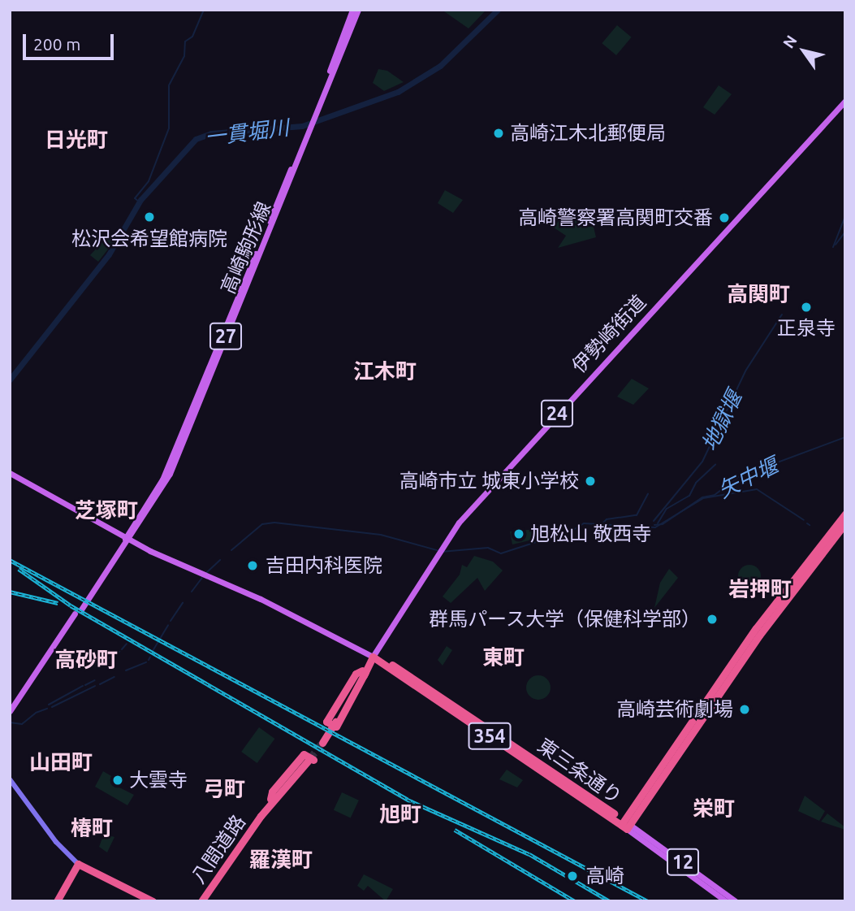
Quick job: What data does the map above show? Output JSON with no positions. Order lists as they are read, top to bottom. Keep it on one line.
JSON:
{"streets":{"highway":["伊勢崎街道","354","東三条通り","八間道路"],"main road":["高崎駒形線","27","24","12"]},"crossings":[["高崎駒形線","東三条通り"],["伊勢崎街道","東三条通り"]],"districts":["日光町","高関町","江木町","芝塚町","岩押町","東町","高砂町","山田町","弓町","栄町","旭町","椿町","羅漢町"],"water":["一貫堀川","地獄堰","矢中堰"],"places":["高崎江木北郵便局","松沢会希望館病院","高崎警察署高関町交番","正泉寺","高崎市立 城東小学校","旭松山 敬西寺","吉田内科医院","群馬パース大学（保健科学部）","高崎芸術劇場","大雲寺","高崎"],"scale_bar":"200 m","north":"top left"}
